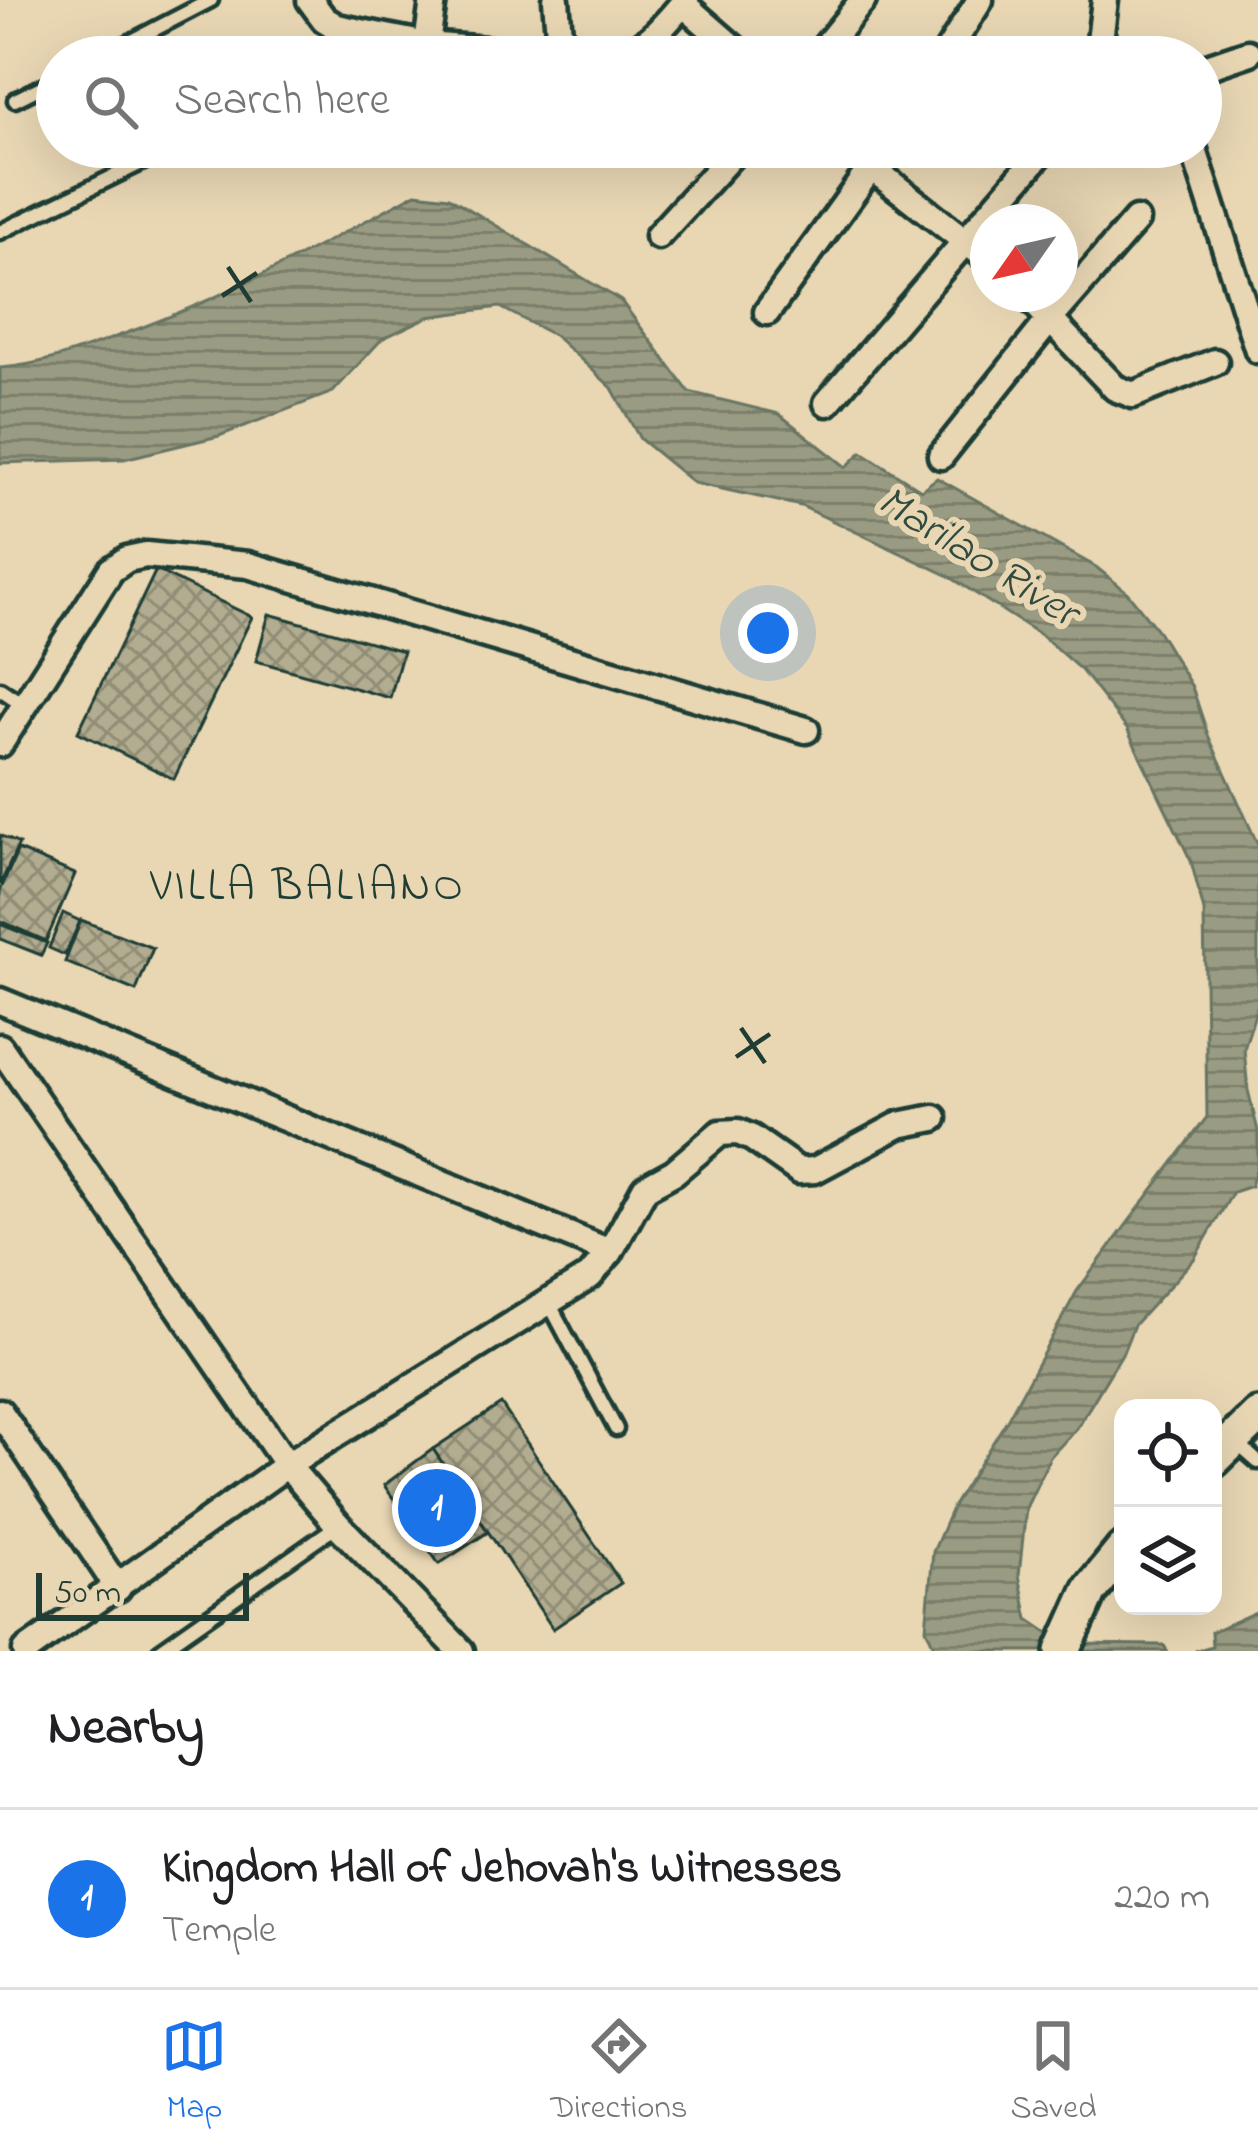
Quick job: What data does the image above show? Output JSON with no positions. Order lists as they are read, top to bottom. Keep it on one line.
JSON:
{"districts":["VILLA BALIANO"],"water":["Marilao River"],"scale_bar":"50 m","north":"bottom left","page":{"search":"Search here","pins":"1","scale":"50 m","heading":"Nearby","list":[{"mark":"1","name":"Kingdom Hall of Jehovah's Witnesses","note":"Temple","value":"220 m"}],"nav":["Map","Directions","Saved"]}}
